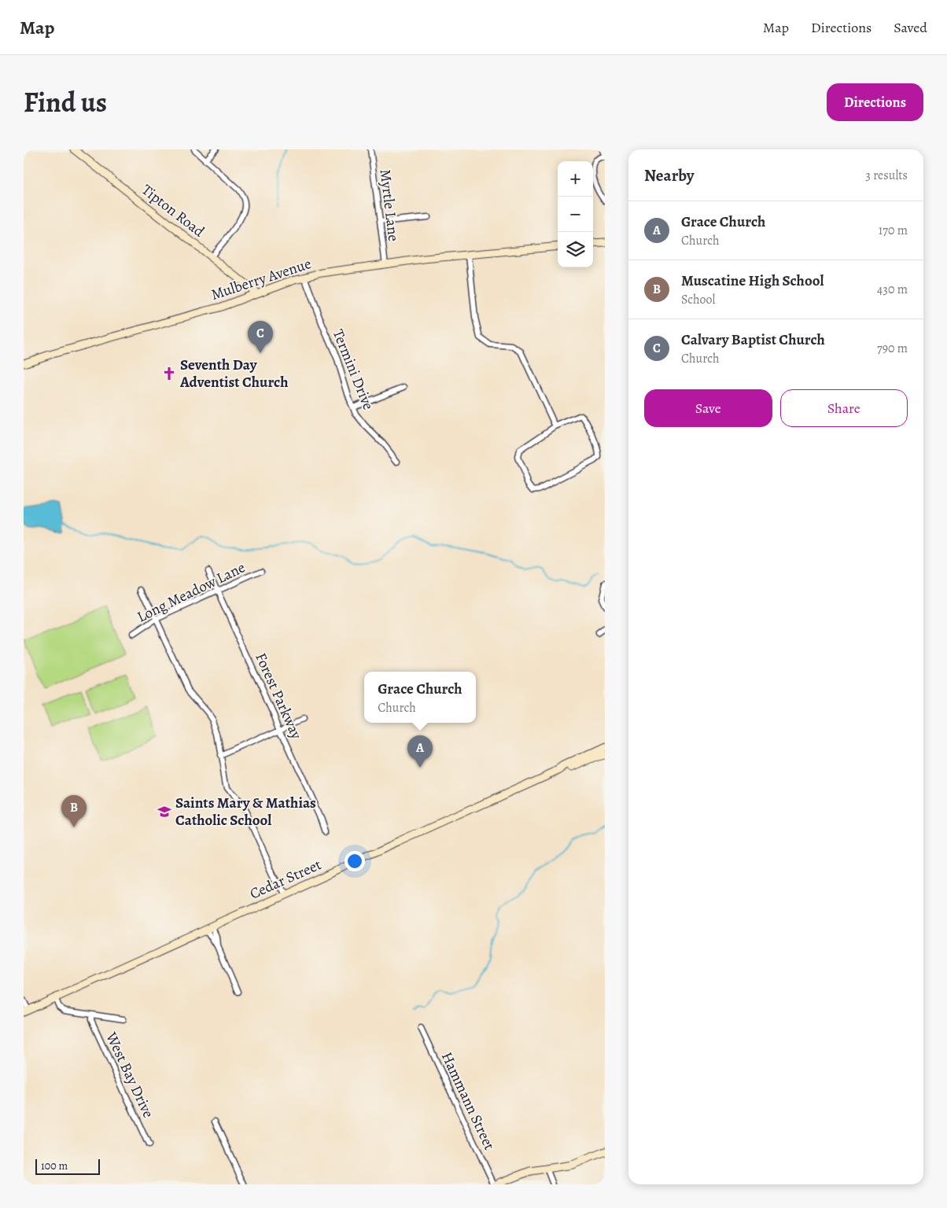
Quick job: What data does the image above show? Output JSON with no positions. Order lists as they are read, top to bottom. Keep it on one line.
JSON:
{"streets":{"main road":["Tipton Road","Mulberry Avenue","Cedar Street"],"street":["Myrtle Lane","Termini Drive","Long Meadow Lane","Forest Parkway","West Bay Drive","Hammann Street"]},"crossings":[["Myrtle Lane","Mulberry Avenue"],["Tipton Road","Mulberry Avenue"],["Mulberry Avenue","Termini Drive"],["Long Meadow Lane","Forest Parkway"]],"places":{"church":["Seventh Day Adventist Church"],"school or university":["Saints Mary & Mathias Catholic School"]},"scale_bar":"100 m","page":{"header":"Map","nav":["Map","Directions","Saved"],"title":"Find us","buttons":["Directions",["Save","Share"]],"heading":["Nearby","3 results"],"map_buttons":["+","−"],"list":[{"mark":"A","name":"Grace Church","note":"Church","value":"170 m"},{"mark":"B","name":"Muscatine High School","note":"School","value":"430 m"},{"mark":"C","name":"Calvary Baptist Church","note":"Church","value":"790 m"}],"pins":["C","A","B"],"popup":["Grace Church","Church"],"scale":"100 m"}}
